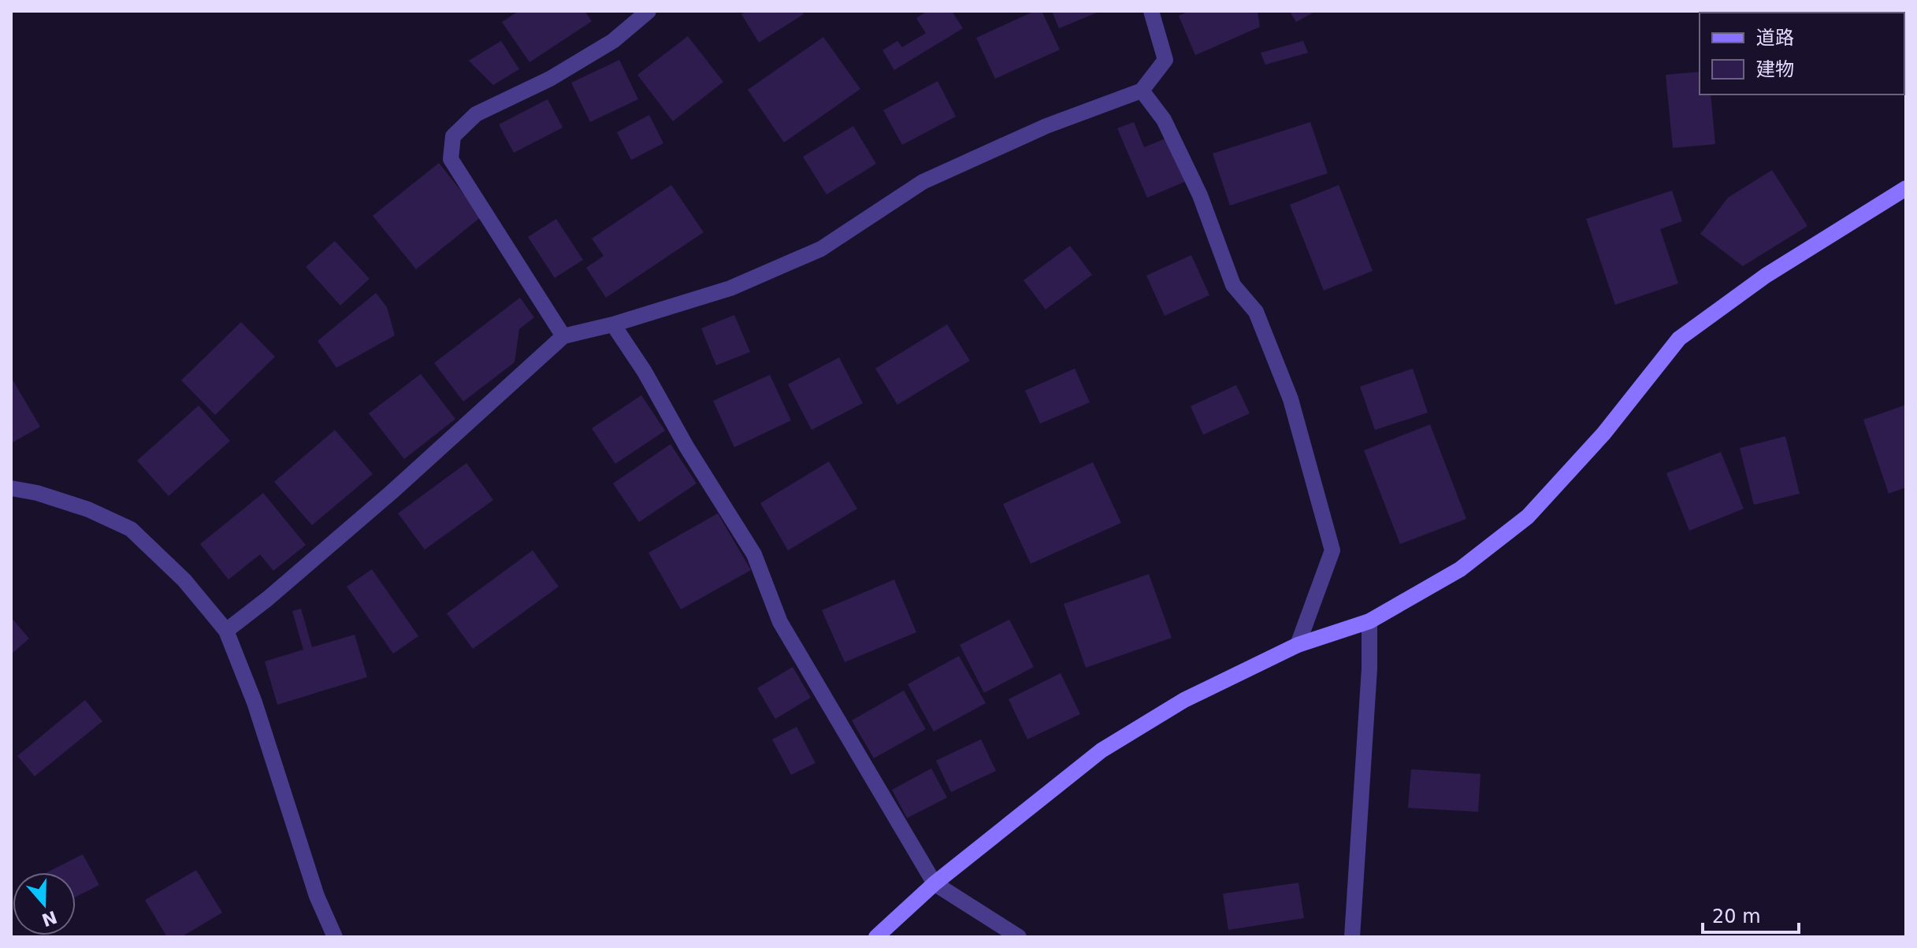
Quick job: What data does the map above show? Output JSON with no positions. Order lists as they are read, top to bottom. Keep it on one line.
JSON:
{"legend":["道路","建物"],"scale_bar":"20 m","north":"bottom"}
